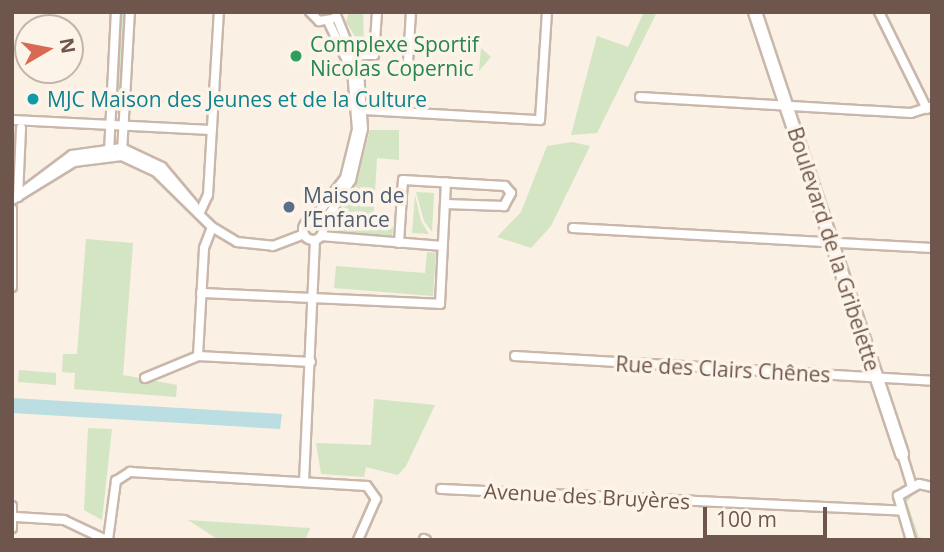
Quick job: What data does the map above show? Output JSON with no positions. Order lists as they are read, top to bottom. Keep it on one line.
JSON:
{"streets":{"main road":["Boulevard de la Gribelette"],"street":["Rue des Clairs Chênes","Avenue des Bruyères"]},"crossings":[["Boulevard de la Gribelette","Rue des Clairs Chênes"]],"places":["Complexe Sportif Nicolas Copernic","MJC Maison des Jeunes et de la Culture","Maison de l’Enfance"],"scale_bar":"100 m","north":"right"}
